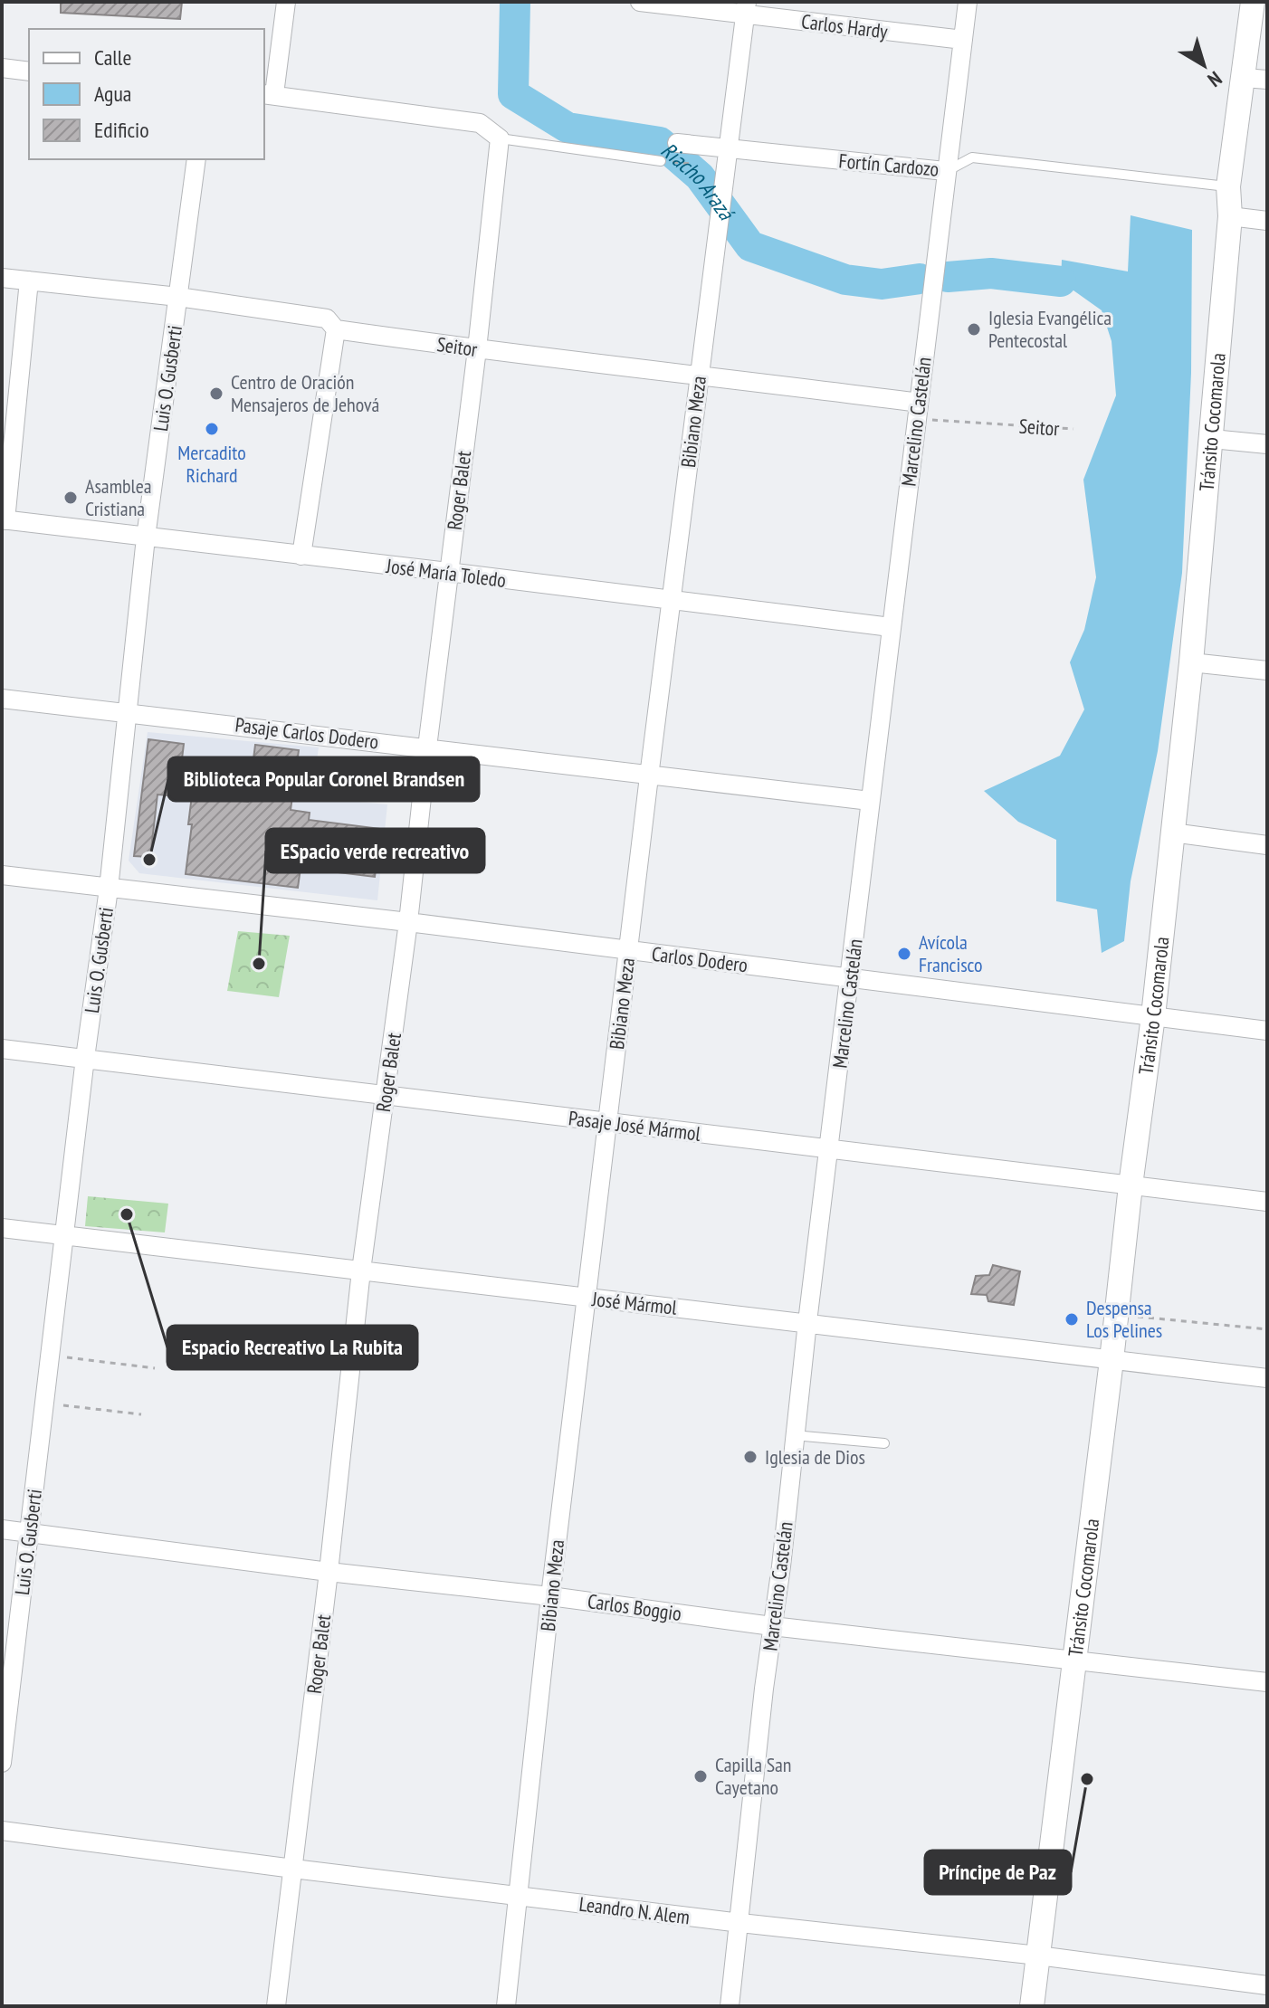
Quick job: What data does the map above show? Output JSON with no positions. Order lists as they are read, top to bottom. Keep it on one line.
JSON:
{"streets":{"street":["Carlos Hardy","Fortín Cardozo","Seitor","Luis O. Gusberti","Bibiano Meza","Marcelino Castelán","Tránsito Cocomarola","Roger Balet","José María Toledo","Pasaje Carlos Dodero","Carlos Dodero","Pasaje José Mármol","José Mármol","Carlos Boggio","Leandro N. Alem"]},"crossings":[["Carlos Hardy","Bibiano Meza"],["Carlos Hardy","Marcelino Castelán"],["Fortín Cardozo","Bibiano Meza"],["Fortín Cardozo","Marcelino Castelán"],["Fortín Cardozo","Tránsito Cocomarola"],["Seitor","Luis O. Gusberti"],["Seitor","Bibiano Meza"],["Seitor","Marcelino Castelán"],["Seitor","Roger Balet"],["Luis O. Gusberti","José María Toledo"],["Luis O. Gusberti","Pasaje Carlos Dodero"],["Luis O. Gusberti","Carlos Dodero"],["Luis O. Gusberti","Pasaje José Mármol"],["Luis O. Gusberti","José Mármol"],["Luis O. Gusberti","Carlos Boggio"],["Bibiano Meza","José María Toledo"],["Bibiano Meza","Pasaje Carlos Dodero"],["Bibiano Meza","Carlos Dodero"],["Bibiano Meza","Pasaje José Mármol"],["Bibiano Meza","José Mármol"],["Bibiano Meza","Carlos Boggio"],["Bibiano Meza","Leandro N. Alem"],["Marcelino Castelán","José María Toledo"],["Marcelino Castelán","Pasaje Carlos Dodero"],["Marcelino Castelán","Carlos Dodero"],["Marcelino Castelán","Pasaje José Mármol"],["Marcelino Castelán","José Mármol"],["Marcelino Castelán","Carlos Boggio"],["Marcelino Castelán","Leandro N. Alem"],["Tránsito Cocomarola","Carlos Dodero"],["Tránsito Cocomarola","Pasaje José Mármol"],["Tránsito Cocomarola","José Mármol"],["Tránsito Cocomarola","Carlos Boggio"],["Tránsito Cocomarola","Leandro N. Alem"],["Roger Balet","José María Toledo"],["Roger Balet","Pasaje Carlos Dodero"],["Roger Balet","Carlos Dodero"],["Roger Balet","Pasaje José Mármol"],["Roger Balet","José Mármol"],["Roger Balet","Carlos Boggio"],["Roger Balet","Leandro N. Alem"]],"water":["Riacho Arazá"],"places":["Iglesia Evangélica Pentecostal","Centro de Oración Mensajeros de Jehová","Mercadito Richard","Asamblea Cristiana","Biblioteca Popular Coronel Brandsen","Avícola Francisco","ESpacio verde recreativo","Espacio Recreativo La Rubita","Despensa Los Pelines","Iglesia de Dios","Capilla San Cayetano","Príncipe de Paz"],"legend":["Calle","Agua","Edificio"],"north":"bottom right"}
